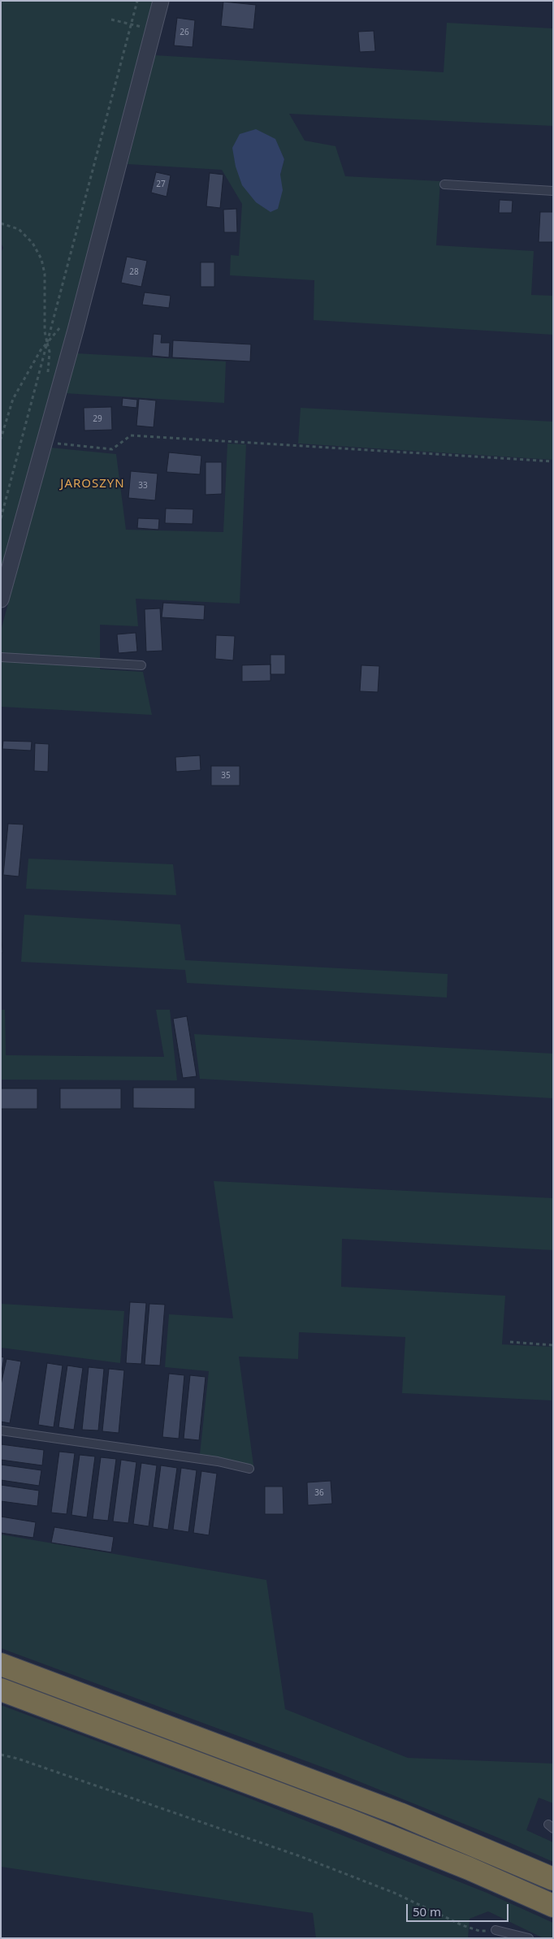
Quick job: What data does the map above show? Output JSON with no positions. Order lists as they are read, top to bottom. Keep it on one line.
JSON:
{"districts":["JAROSZYN"],"house_numbers":["26","27","28","29","33","35","36"],"scale_bar":"50 m"}
